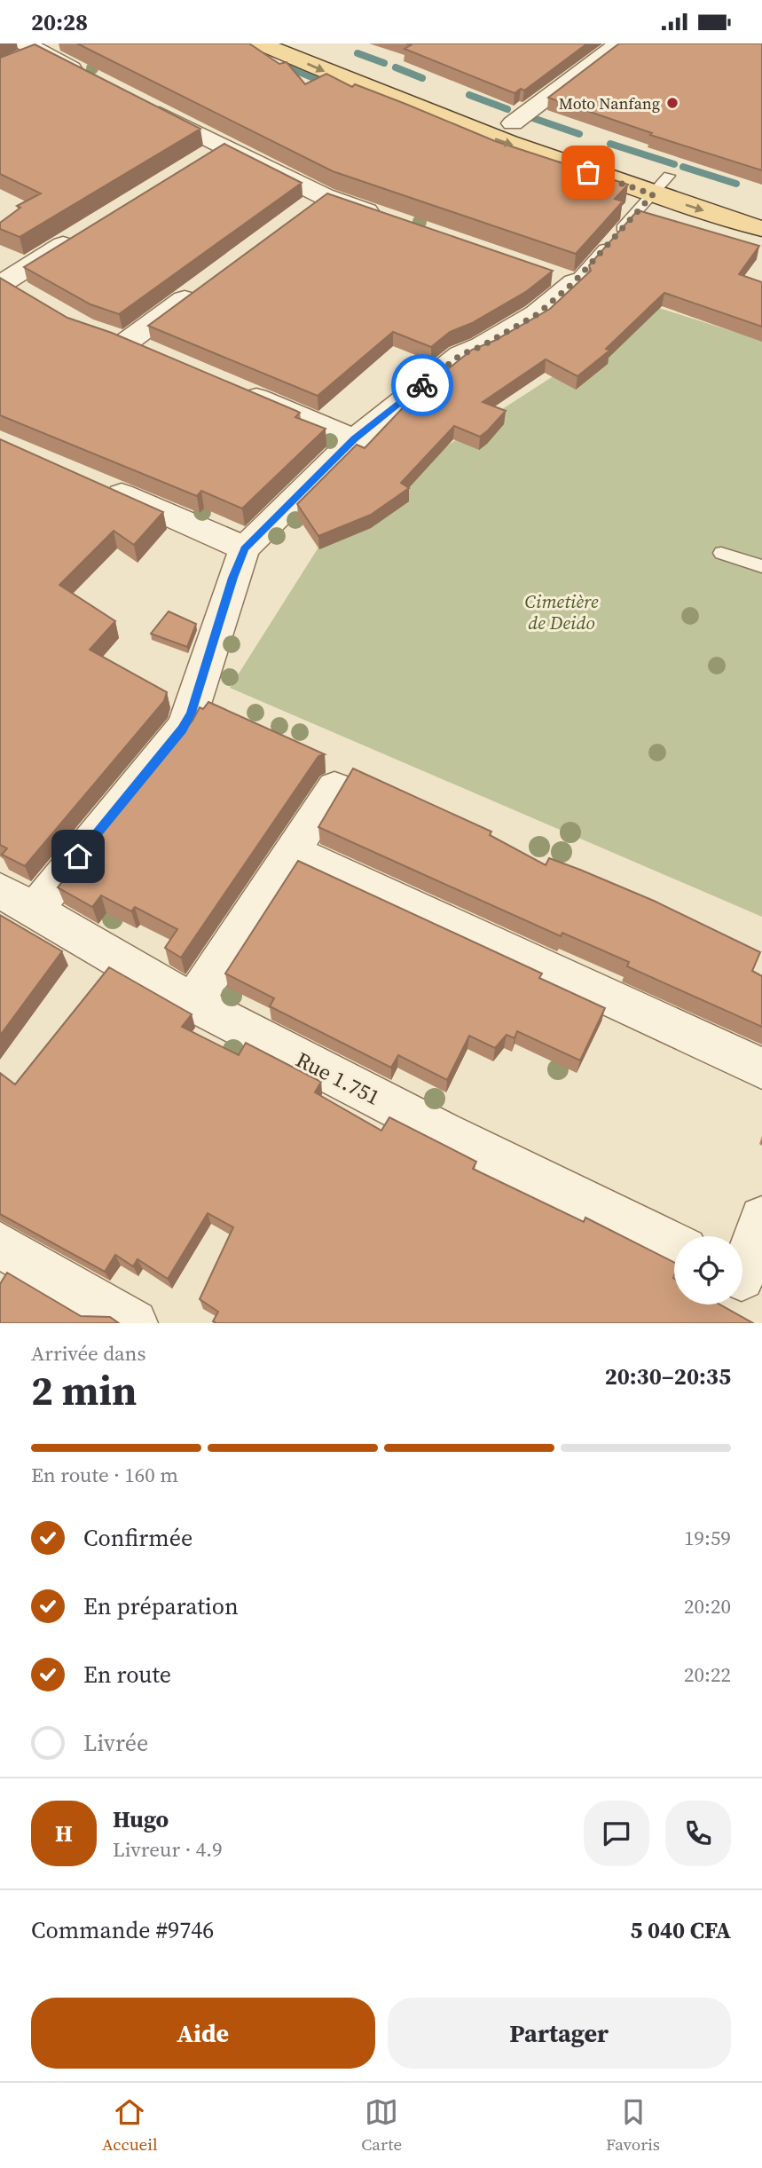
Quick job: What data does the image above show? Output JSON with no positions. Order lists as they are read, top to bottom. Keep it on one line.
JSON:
{"streets":{"street":["Rue 1.751"]},"parks":["Cimetière de Deido"],"places":["Moto Nanfang"],"page":{"status":"20:28","heading":["2 min","Arrivée dans","20:30–20:35"],"panel":["Hugo","Livreur · 4.9","Commande #9746","5 040 CFA"],"bar":"En route · 160 m","list":[["Confirmée","19:59"],["En préparation","20:20"],["En route","20:22"],"Livrée"],"round":"H","buttons":["Aide","Partager"],"tabs":["Accueil","Carte","Favoris"]}}
